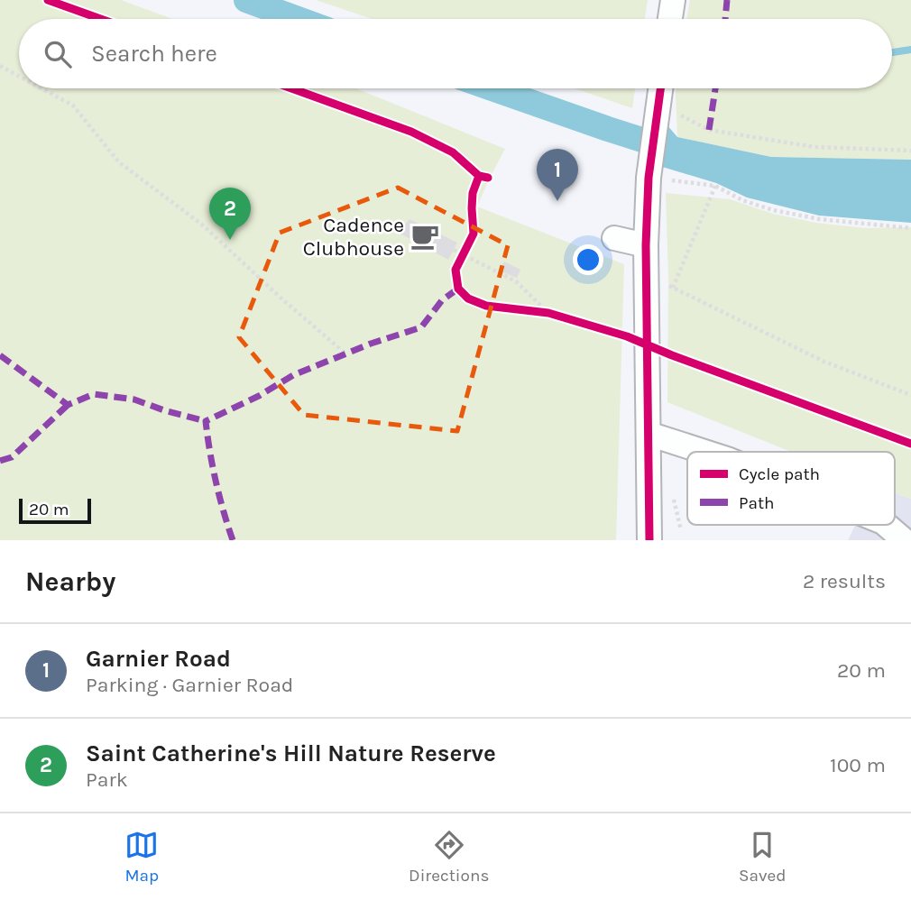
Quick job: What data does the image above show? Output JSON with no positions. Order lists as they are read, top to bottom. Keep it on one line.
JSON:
{"places":{"cafe":["Cadence Clubhouse"]},"legend":["Cycle path","Path"],"scale_bar":"20 m","page":{"search":"Search here","pins":["1","2"],"scale":"20 m","heading":["Nearby","2 results"],"list":[{"mark":"1","name":"Garnier Road","note":"Parking · Garnier Road","value":"20 m"},{"mark":"2","name":"Saint Catherine's Hill Nature Reserve","note":"Park","value":"100 m"}],"nav":["Map","Directions","Saved"]}}
